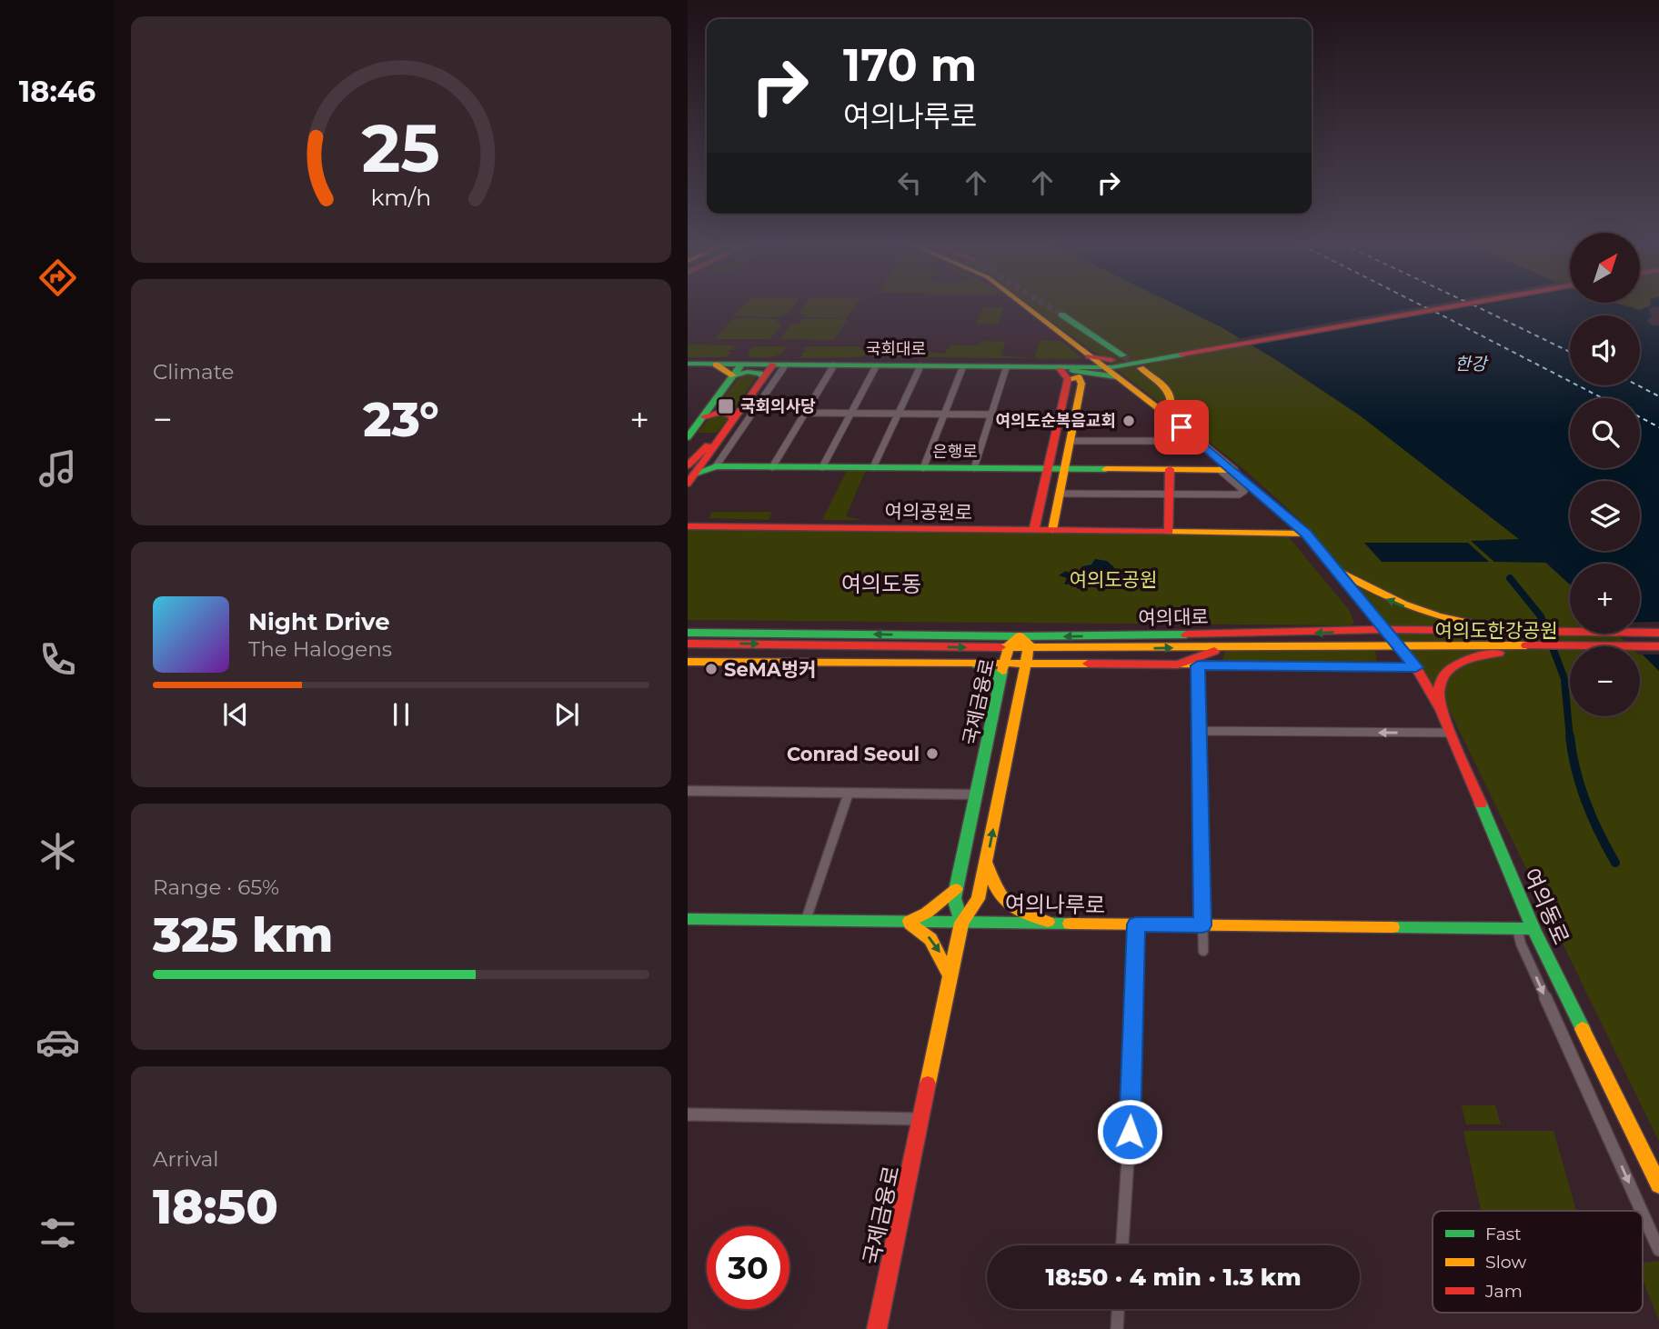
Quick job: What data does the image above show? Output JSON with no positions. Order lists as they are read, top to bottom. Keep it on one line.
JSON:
{"streets":{"main road":["국회대로","은행로","여의공원로","여의대로","국제금융로","여의나루로","여의동로"]},"crossings":[["국회대로","여의동로"],["은행로","여의동로"],["여의공원로","여의동로"],["여의대로","국제금융로"],["여의대로","여의동로"],["국제금융로","여의나루로"],["여의나루로","여의동로"]],"districts":["여의도동"],"water":["한강"],"parks":["여의도공원","여의도한강공원"],"places":{"transit":["국회의사당"],"other":["여의도순복음교회","SeMA벙커","Conrad Seoul"]},"legend":["Fast","Slow","Jam"],"north":"top right","page":{"tabs":"18:46","turn":["170 m","여의나루로"],"map_buttons":["+","−"],"tile":["Climate",["Range · 65%","325 km"],["Arrival","18:50"]],"heat":["−","23°","+"],"song":["Night Drive","The Halogens"],"limit":"30","trip":"18:50 · 4 min · 1.3 km","gauge":["25","km/h"]}}
